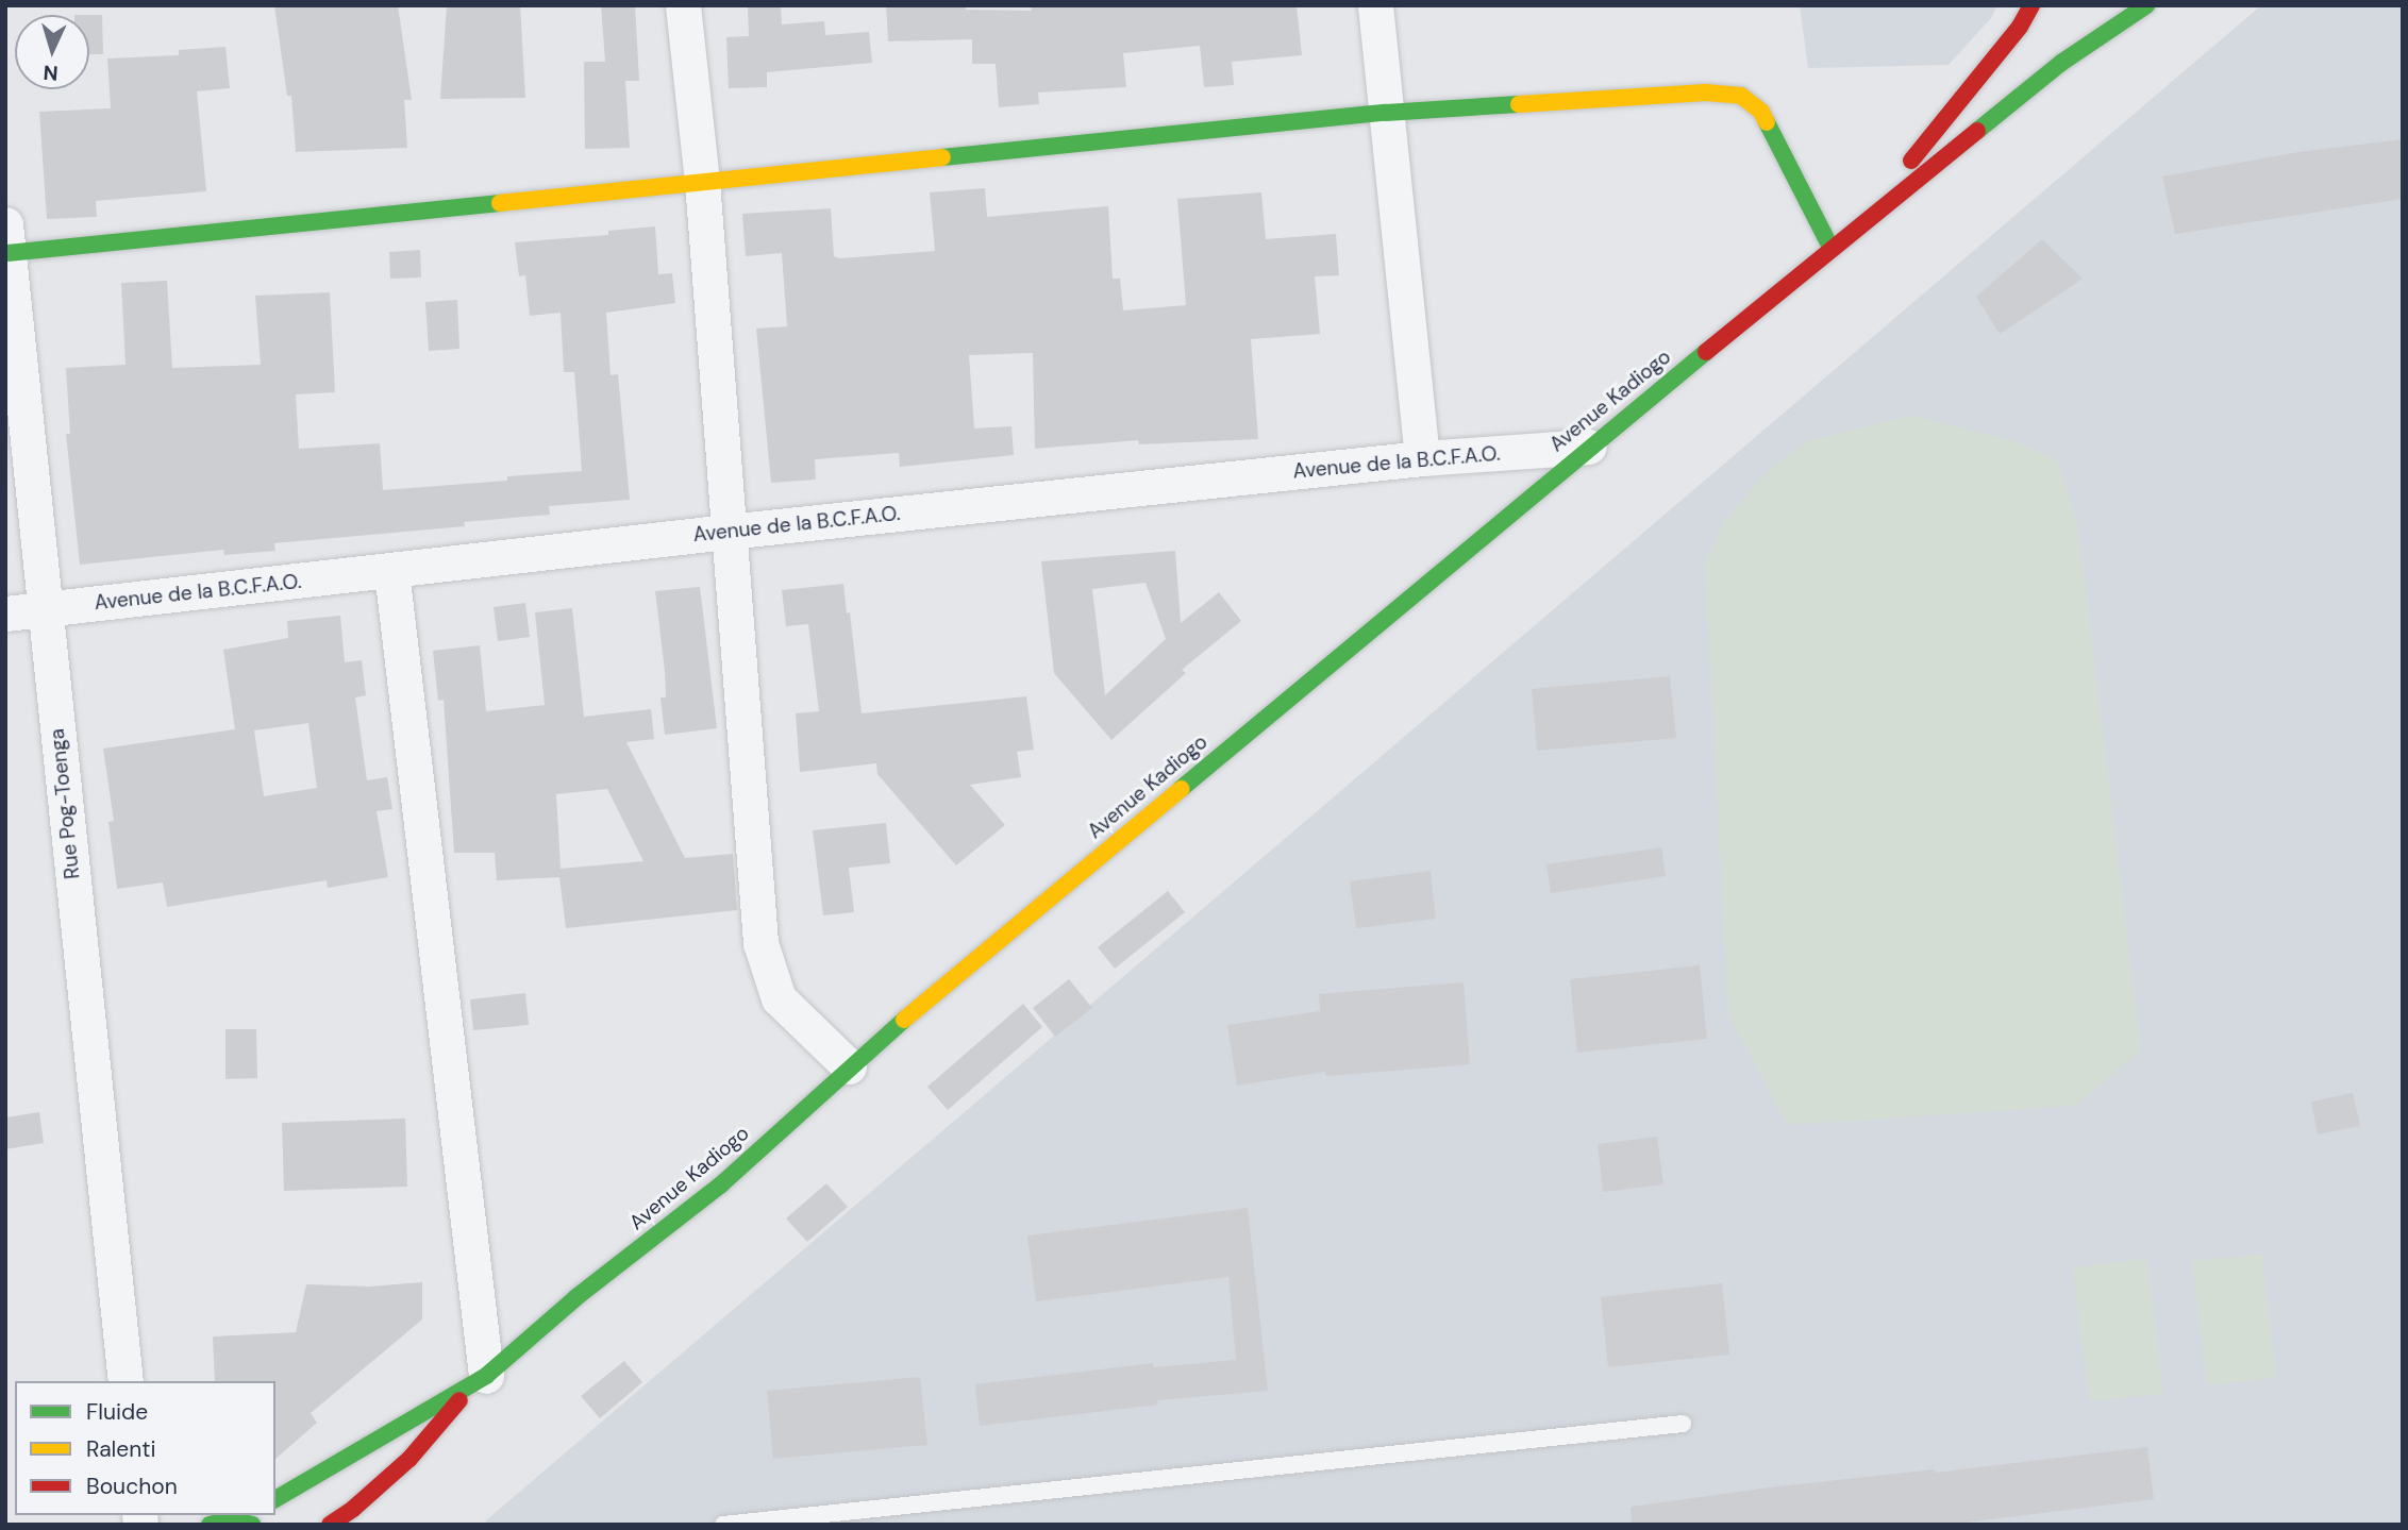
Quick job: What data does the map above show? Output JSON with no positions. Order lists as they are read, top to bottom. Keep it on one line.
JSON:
{"streets":{"main road":["Avenue Kadiogo"],"street":["Avenue de la B.C.F.A.O.","Rue Pog-Toenga"]},"crossings":[["Avenue Kadiogo","Avenue de la B.C.F.A.O."],["Avenue de la B.C.F.A.O.","Rue Pog-Toenga"]],"legend":["Fluide","Ralenti","Bouchon"],"north":"bottom"}
